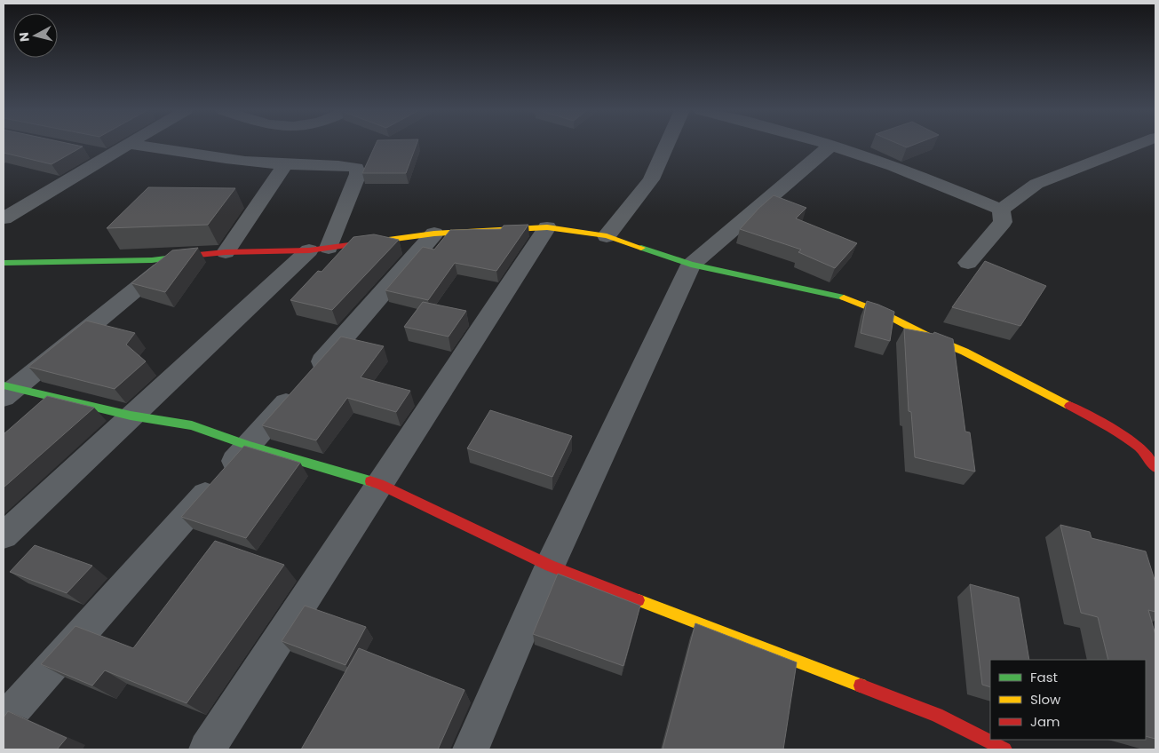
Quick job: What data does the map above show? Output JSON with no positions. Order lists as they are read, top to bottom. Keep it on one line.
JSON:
{"legend":["Fast","Slow","Jam"],"north":"left"}
